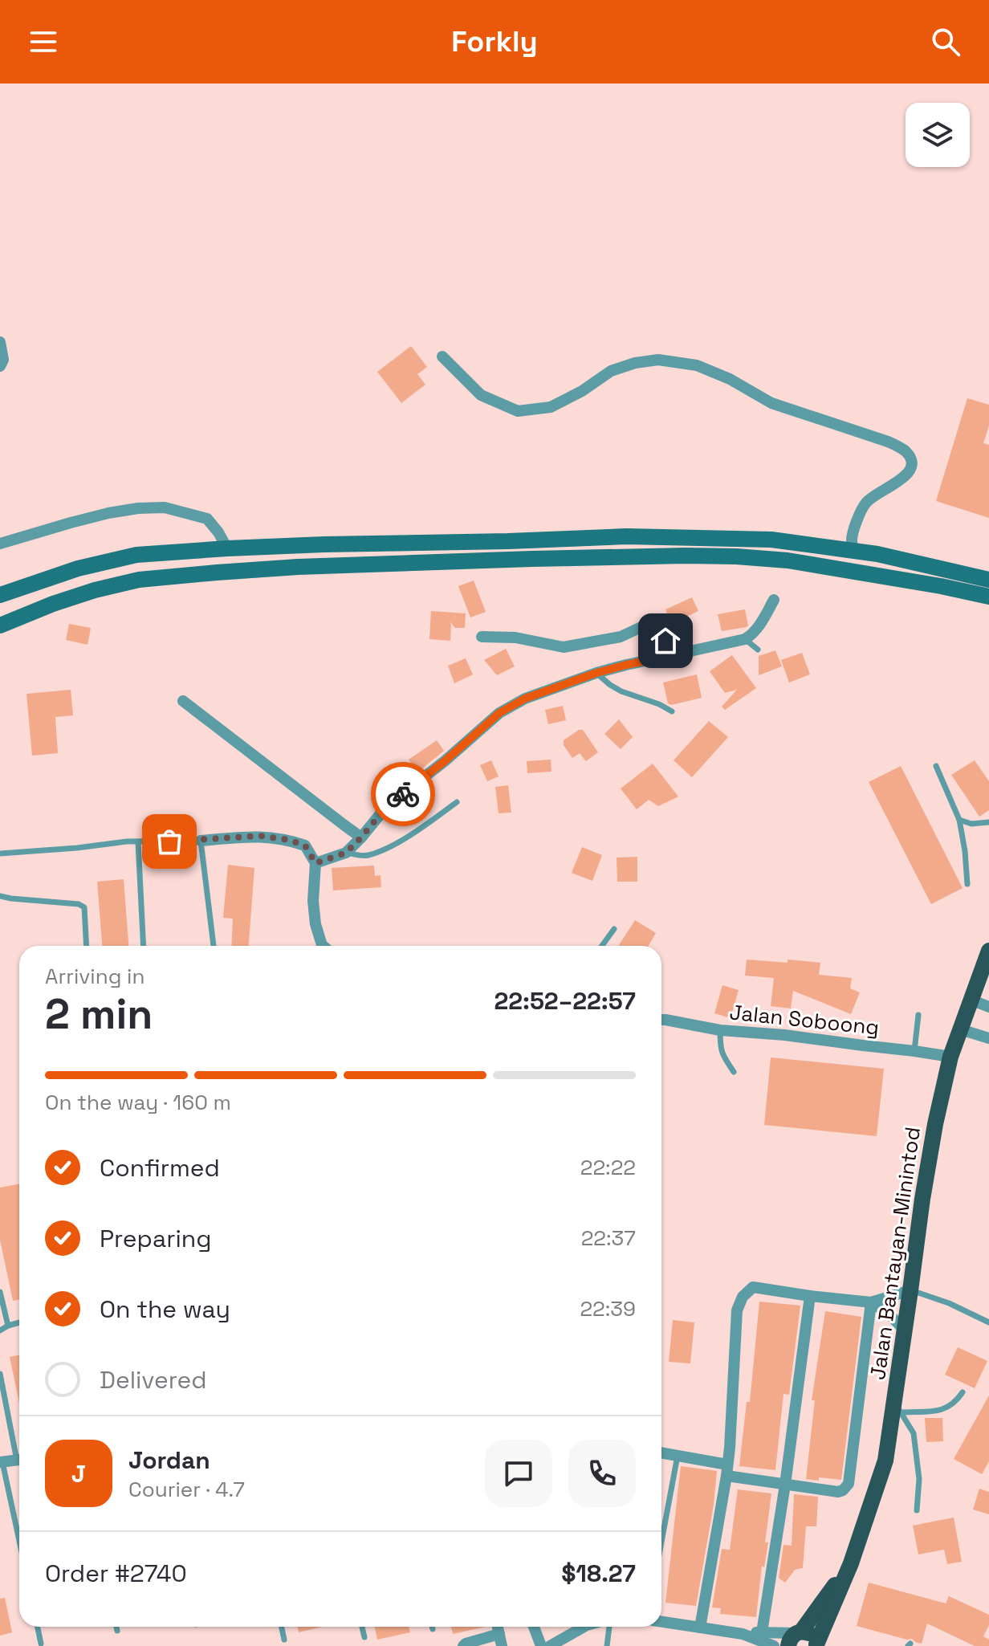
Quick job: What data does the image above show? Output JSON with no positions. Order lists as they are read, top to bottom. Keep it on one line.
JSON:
{"streets":{"main road":["Jalan Bantayan-Minintod"],"street":["Jalan Soboong"]},"crossings":[["Jalan Soboong","Jalan Bantayan-Minintod"]],"page":{"header":"Forkly","heading":["2 min","Arriving in","22:52–22:57"],"panel":["Jordan","Courier · 4.7","Order #2740","$18.27"],"bar":"On the way · 160 m","list":[["Confirmed","22:22"],["Preparing","22:37"],["On the way","22:39"],"Delivered"],"round":"J"}}
